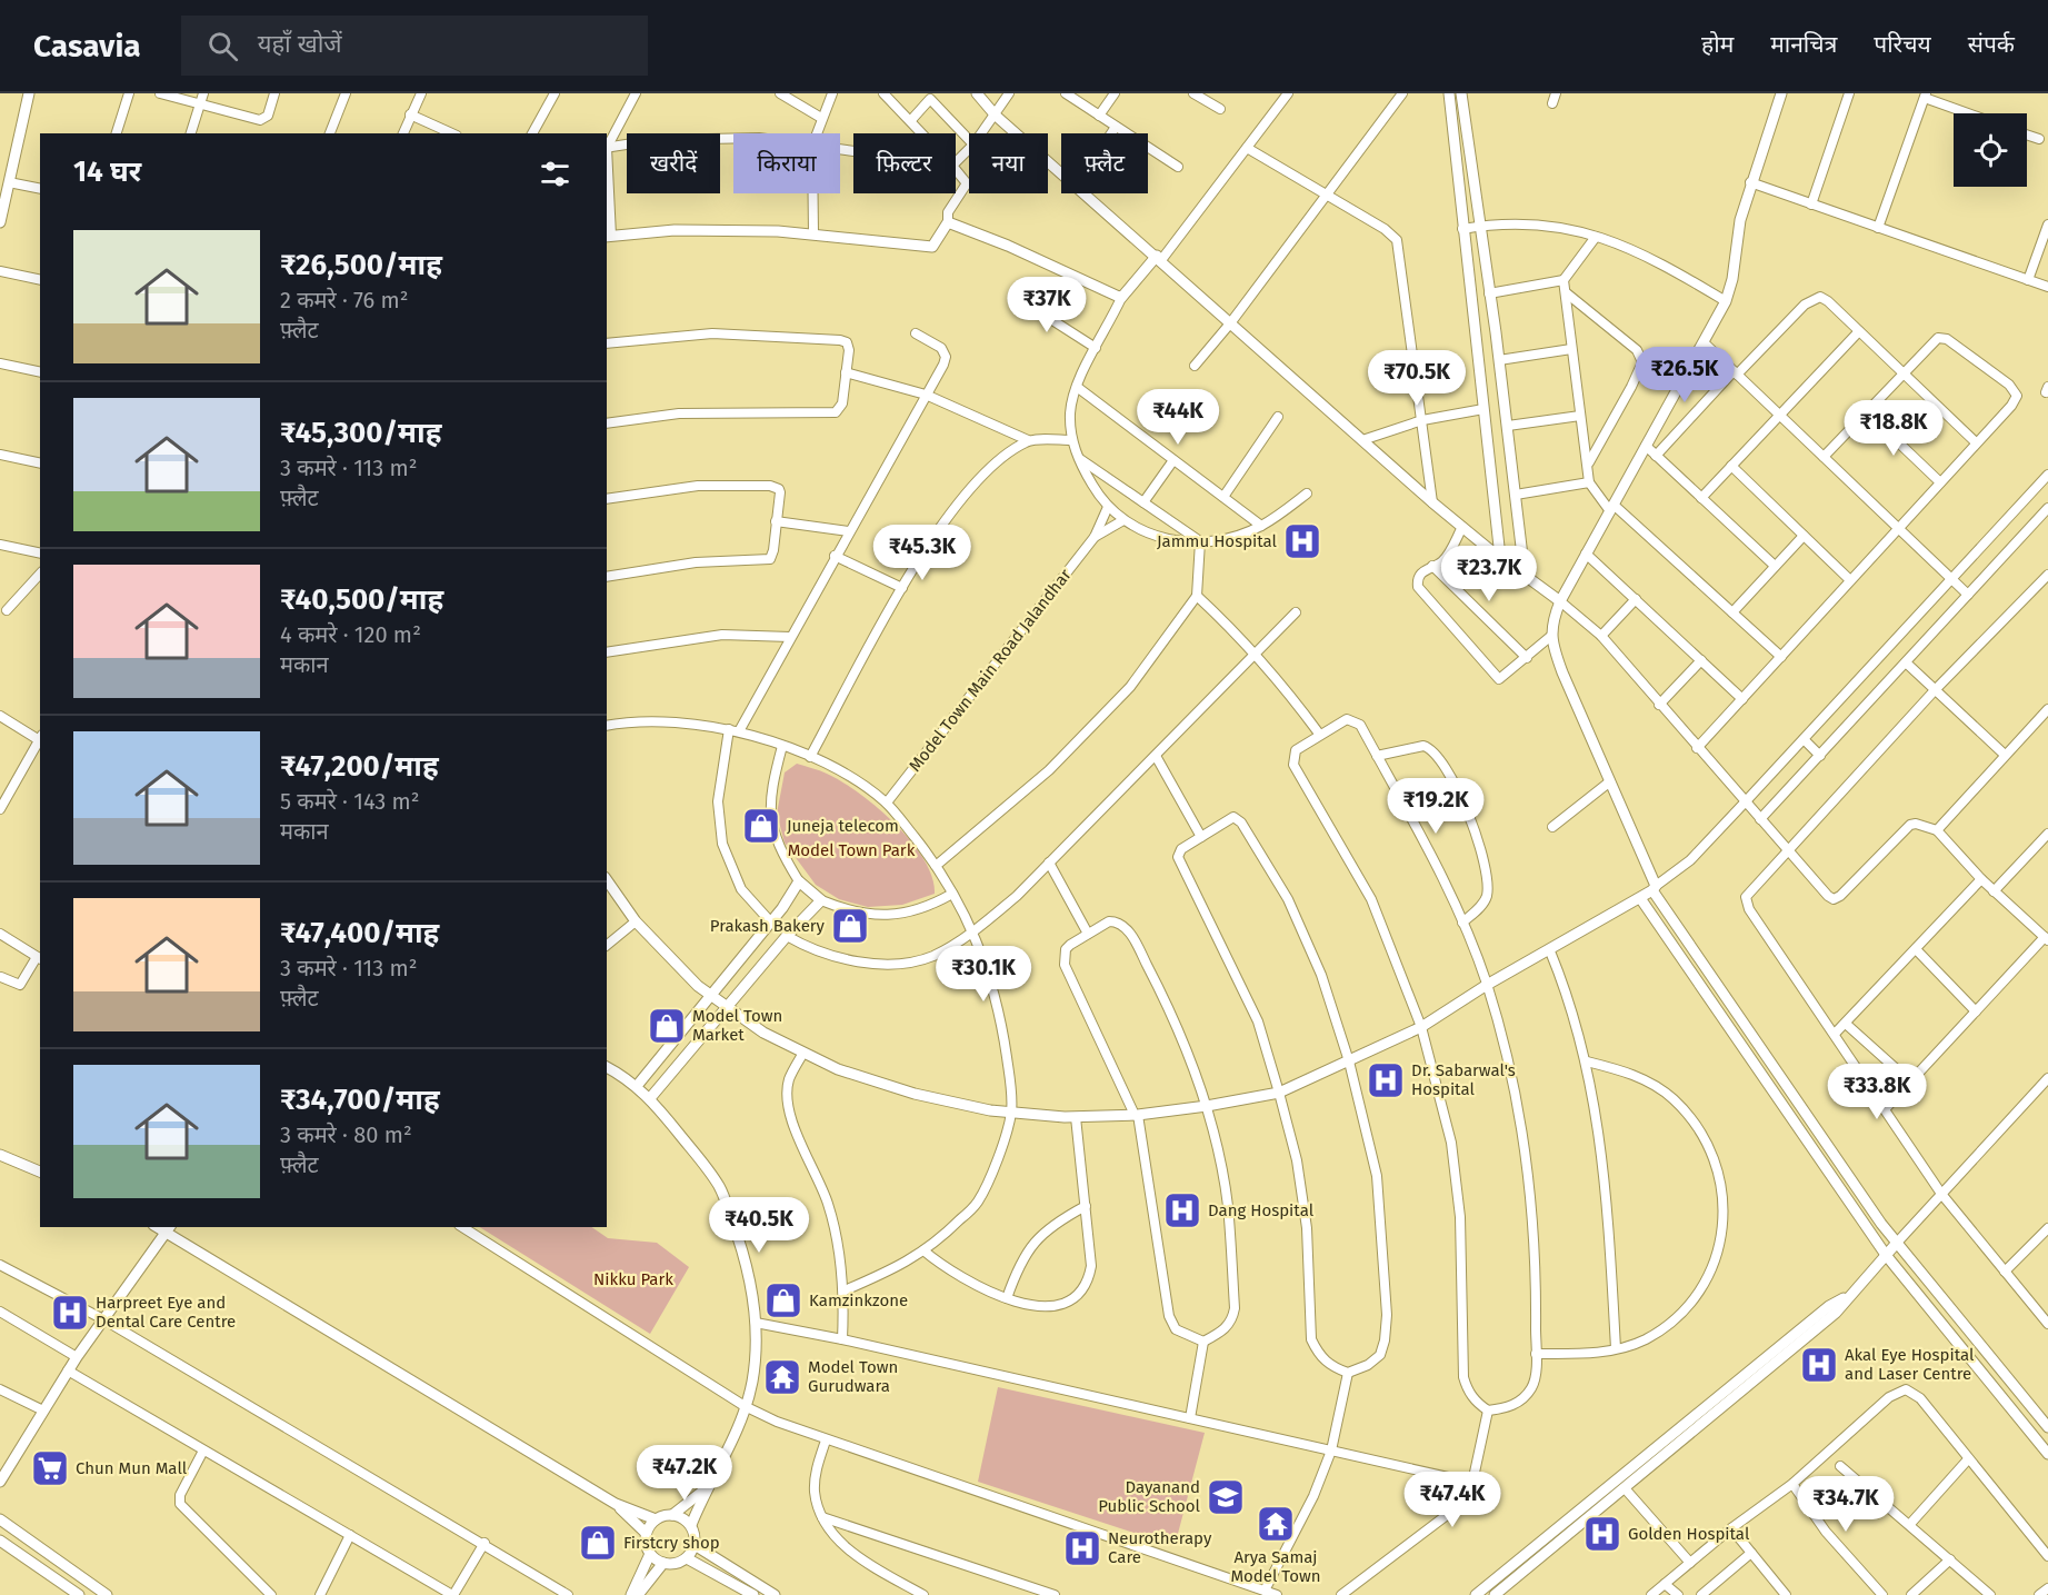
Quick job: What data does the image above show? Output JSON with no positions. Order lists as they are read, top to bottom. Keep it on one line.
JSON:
{"streets":{"street":["Model Town Main Road Jalandhar"]},"parks":["Model Town Park","Nikku Park"],"places":{"hospital":["Jammu Hospital","Dr. Sabarwal's Hospital","Dang Hospital","Harpreet Eye and Dental Care Centre","Akal Eye Hospital and Laser Centre","Golden Hospital","Neurotherapy Care"],"shop":["Juneja telecom","Prakash Bakery","Model Town Market","Kamzinkzone","Firstcry shop"],"temple":["Model Town Gurudwara","Arya Samaj Model Town"],"supermarket":["Chun Mun Mall"],"school or university":["Dayanand Public School"]},"page":{"header":"Casavia","search":"यहाँ खोजें","nav":["होम","मानचित्र","परिचय","संपर्क"],"chip":["खरीदें","किराया","फ़िल्टर","नया","फ़्लैट"],"heading":"14 घर","list":[{"name":"₹26,500/माह","note":"2 कमरे · 76 m² · फ़्लैट"},{"name":"₹45,300/माह","note":"3 कमरे · 113 m² · फ़्लैट"},{"name":"₹40,500/माह","note":"4 कमरे · 120 m² · मकान"},{"name":"₹47,200/माह","note":"5 कमरे · 143 m² · मकान"},{"name":"₹47,400/माह","note":"3 कमरे · 113 m² · फ़्लैट"},{"name":"₹34,700/माह","note":"3 कमरे · 80 m² · फ़्लैट"}],"price":["₹37K","₹26.5K","₹70.5K","₹44K","₹18.8K","₹45.3K","₹23.7K","₹19.2K","₹30.1K","₹33.8K","₹40.5K","₹47.2K","₹47.4K","₹34.7K"]}}
